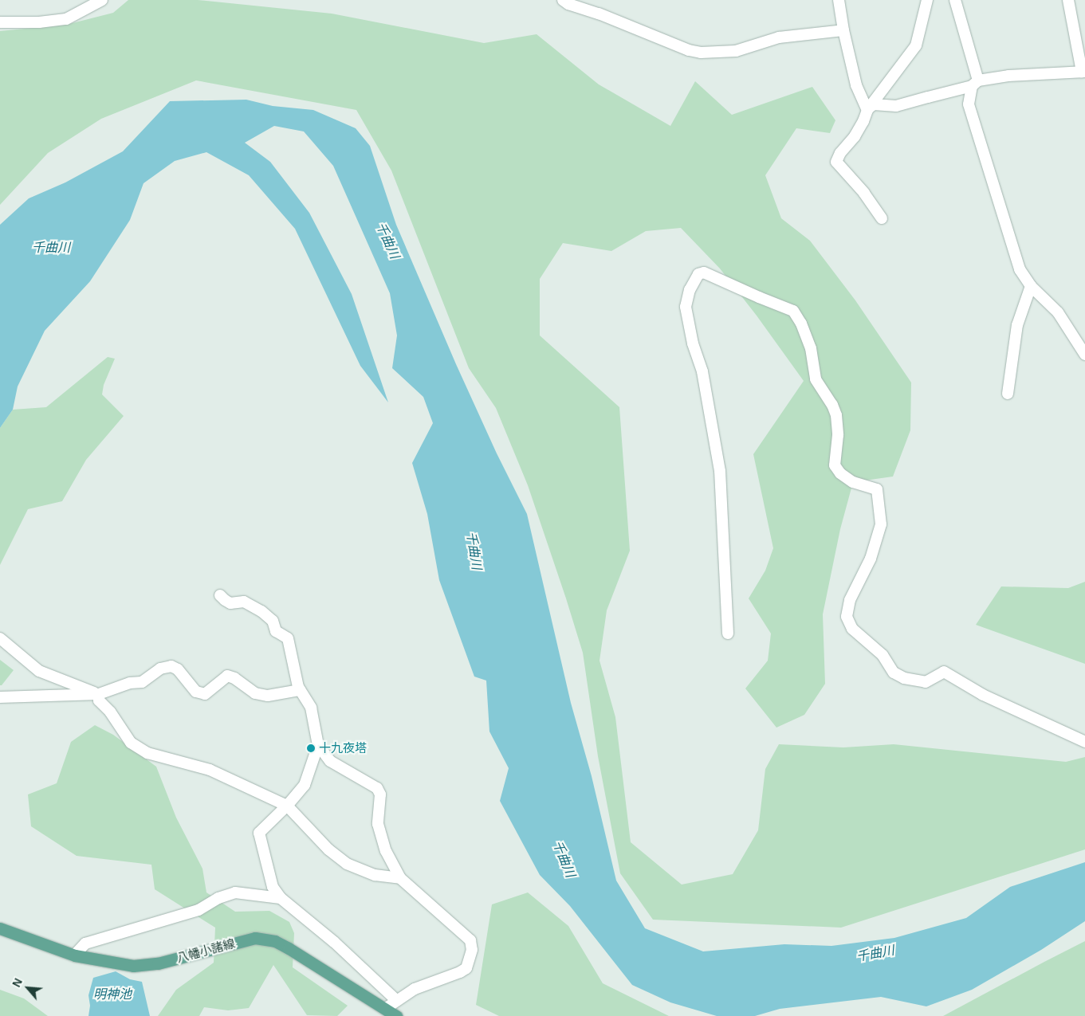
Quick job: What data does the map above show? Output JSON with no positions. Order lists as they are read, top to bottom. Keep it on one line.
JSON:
{"streets":{"main road":["八幡小諸線"]},"water":["千曲川","明神池"],"places":["十九夜塔"],"north":"top left"}
